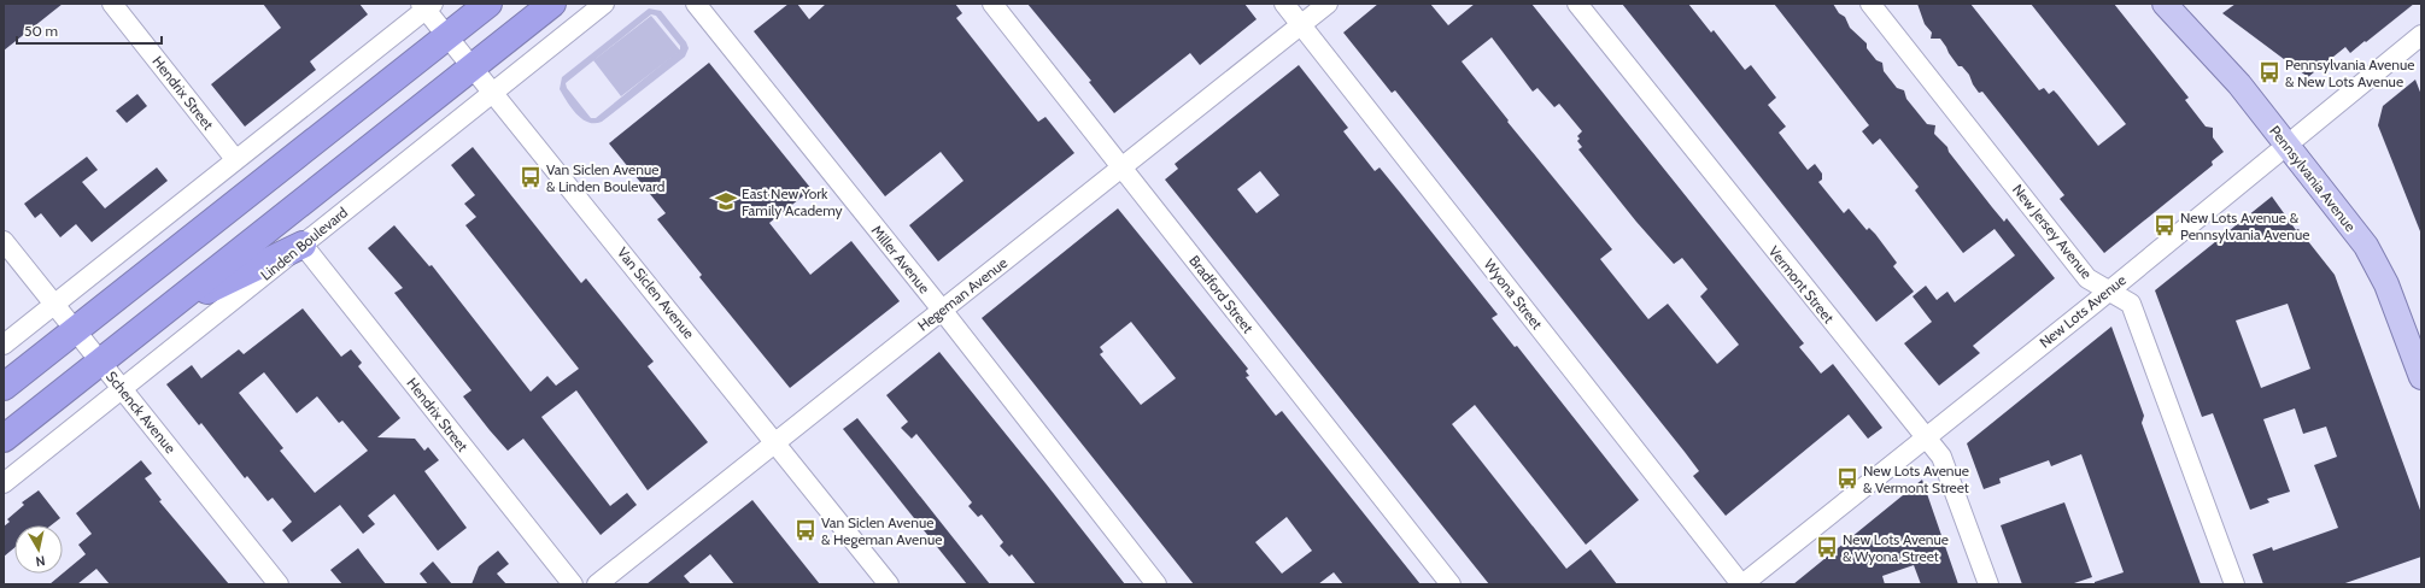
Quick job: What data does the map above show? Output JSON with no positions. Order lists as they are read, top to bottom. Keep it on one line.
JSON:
{"streets":{"main road":["Pennsylvania Avenue"],"street":["Hendrix Street","New Jersey Avenue","Linden Boulevard","Miller Avenue","Vermont Street","Van Siclen Avenue","Hegeman Avenue","Bradford Street","Wyona Street","New Lots Avenue","Schenck Avenue"]},"crossings":[["Hendrix Street","Linden Boulevard"],["Pennsylvania Avenue","New Lots Avenue"],["New Jersey Avenue","New Lots Avenue"],["Linden Boulevard","Van Siclen Avenue"],["Linden Boulevard","Schenck Avenue"],["Miller Avenue","Hegeman Avenue"],["Vermont Street","New Lots Avenue"],["Van Siclen Avenue","Hegeman Avenue"],["Hegeman Avenue","Bradford Street"],["Hegeman Avenue","Wyona Street"],["Wyona Street","New Lots Avenue"]],"places":{"bus stop":["Pennsylvania Avenue & New Lots Avenue","Van Siclen Avenue & Linden Boulevard","New Lots Avenue & Pennsylvania Avenue","New Lots Avenue & Vermont Street","Van Siclen Avenue & Hegeman Avenue","New Lots Avenue & Wyona Street"],"school or university":["East New York Family Academy"]},"scale_bar":"50 m","north":"bottom"}
